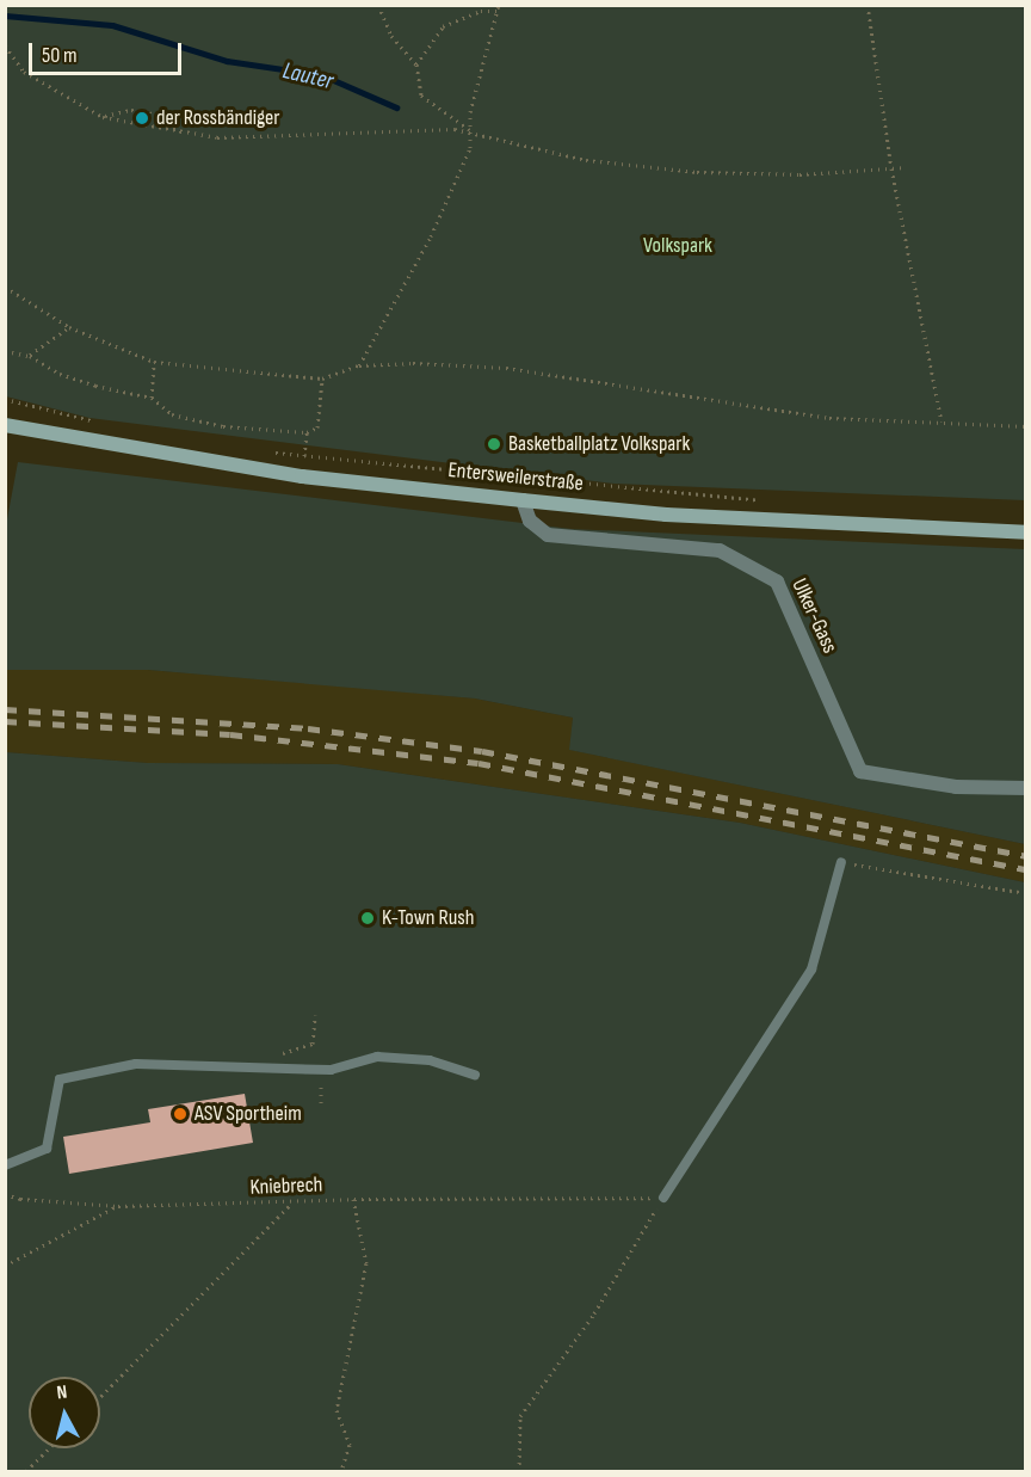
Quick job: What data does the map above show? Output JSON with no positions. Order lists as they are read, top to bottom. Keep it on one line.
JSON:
{"streets":{"main road":["Entersweilerstraße"],"street":["Ulker-Gass"],"path":["Kniebrech"]},"crossings":[["Entersweilerstraße","Ulker-Gass"]],"water":["Lauter"],"parks":["Volkspark"],"places":["der Rossbändiger","Basketballplatz Volkspark","K-Town Rush","ASV Sportheim"],"scale_bar":"50 m","north":"top"}
